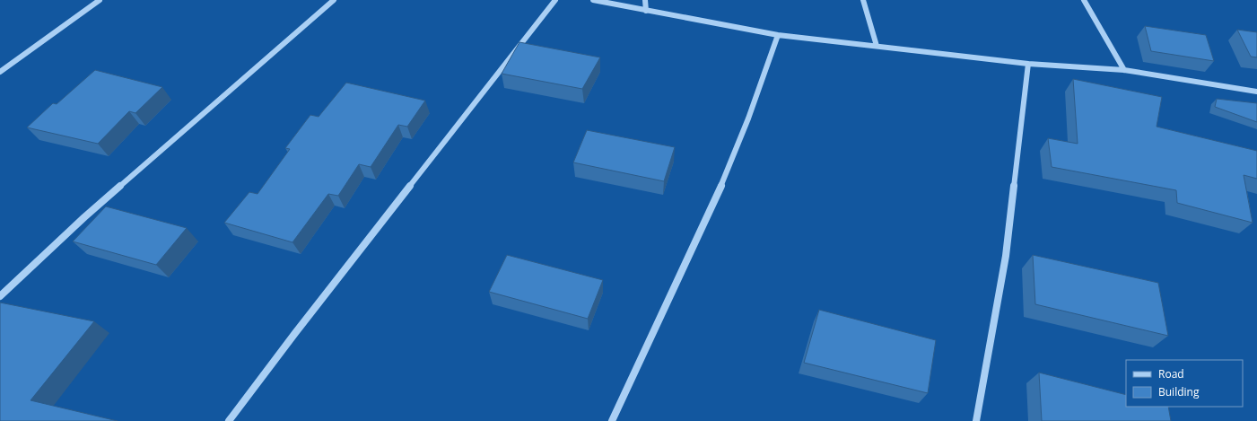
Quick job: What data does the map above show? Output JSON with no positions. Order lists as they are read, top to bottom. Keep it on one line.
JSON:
{"legend":["Road","Building"]}
